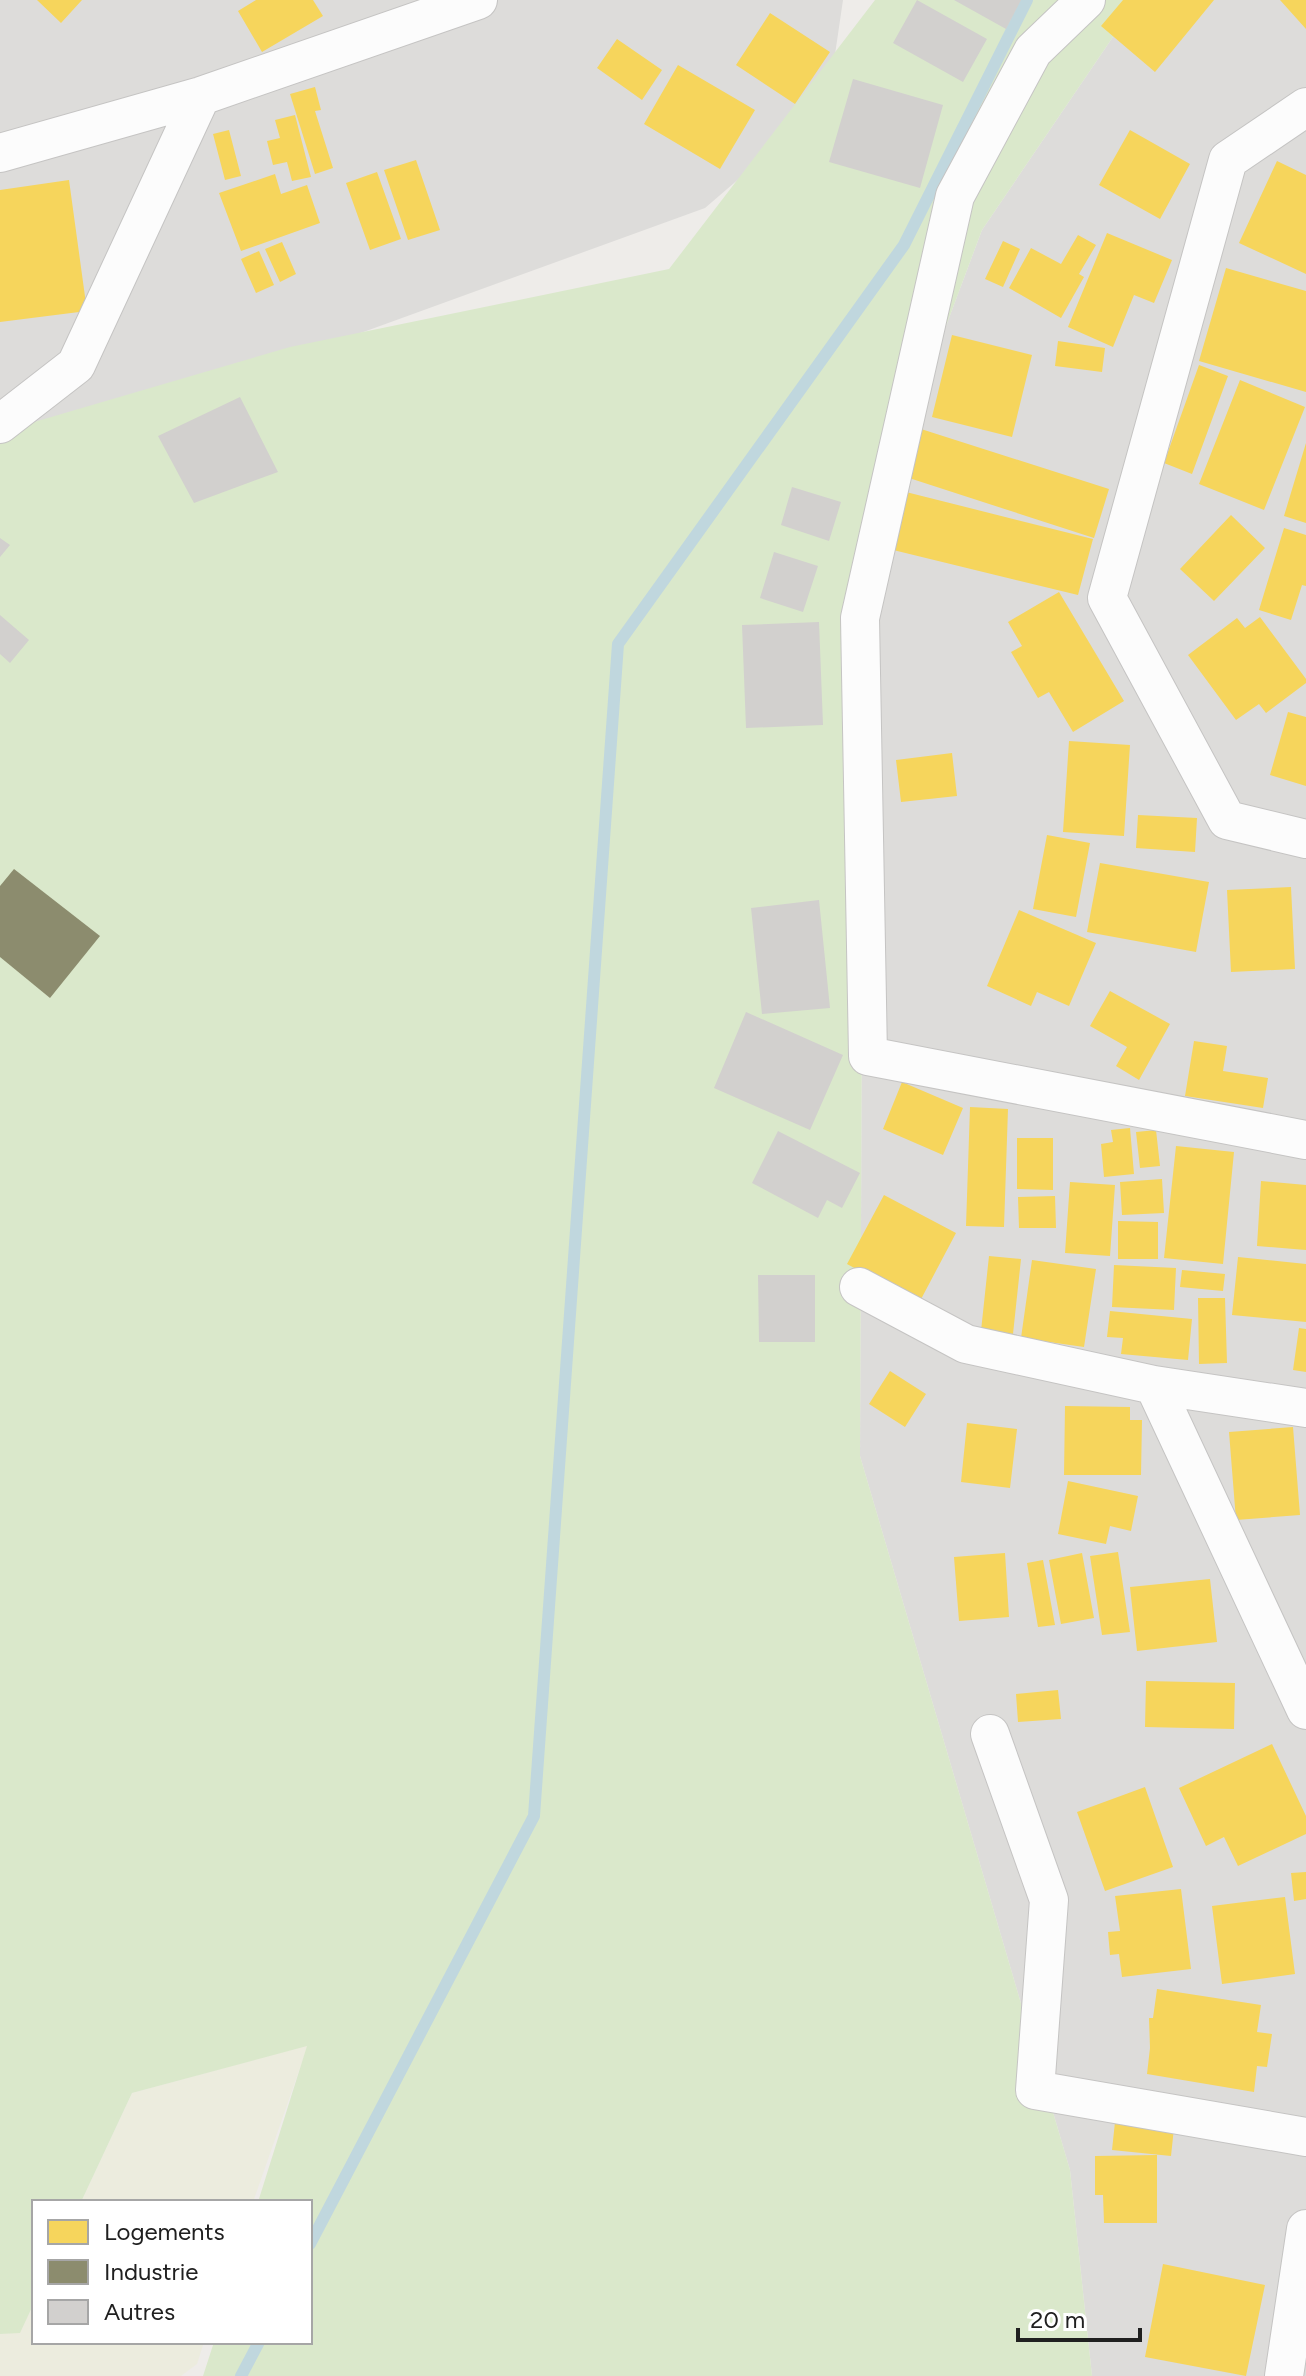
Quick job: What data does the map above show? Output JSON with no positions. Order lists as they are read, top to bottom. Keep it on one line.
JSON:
{"legend":["Logements","Industrie","Autres"],"scale_bar":"20 m"}
